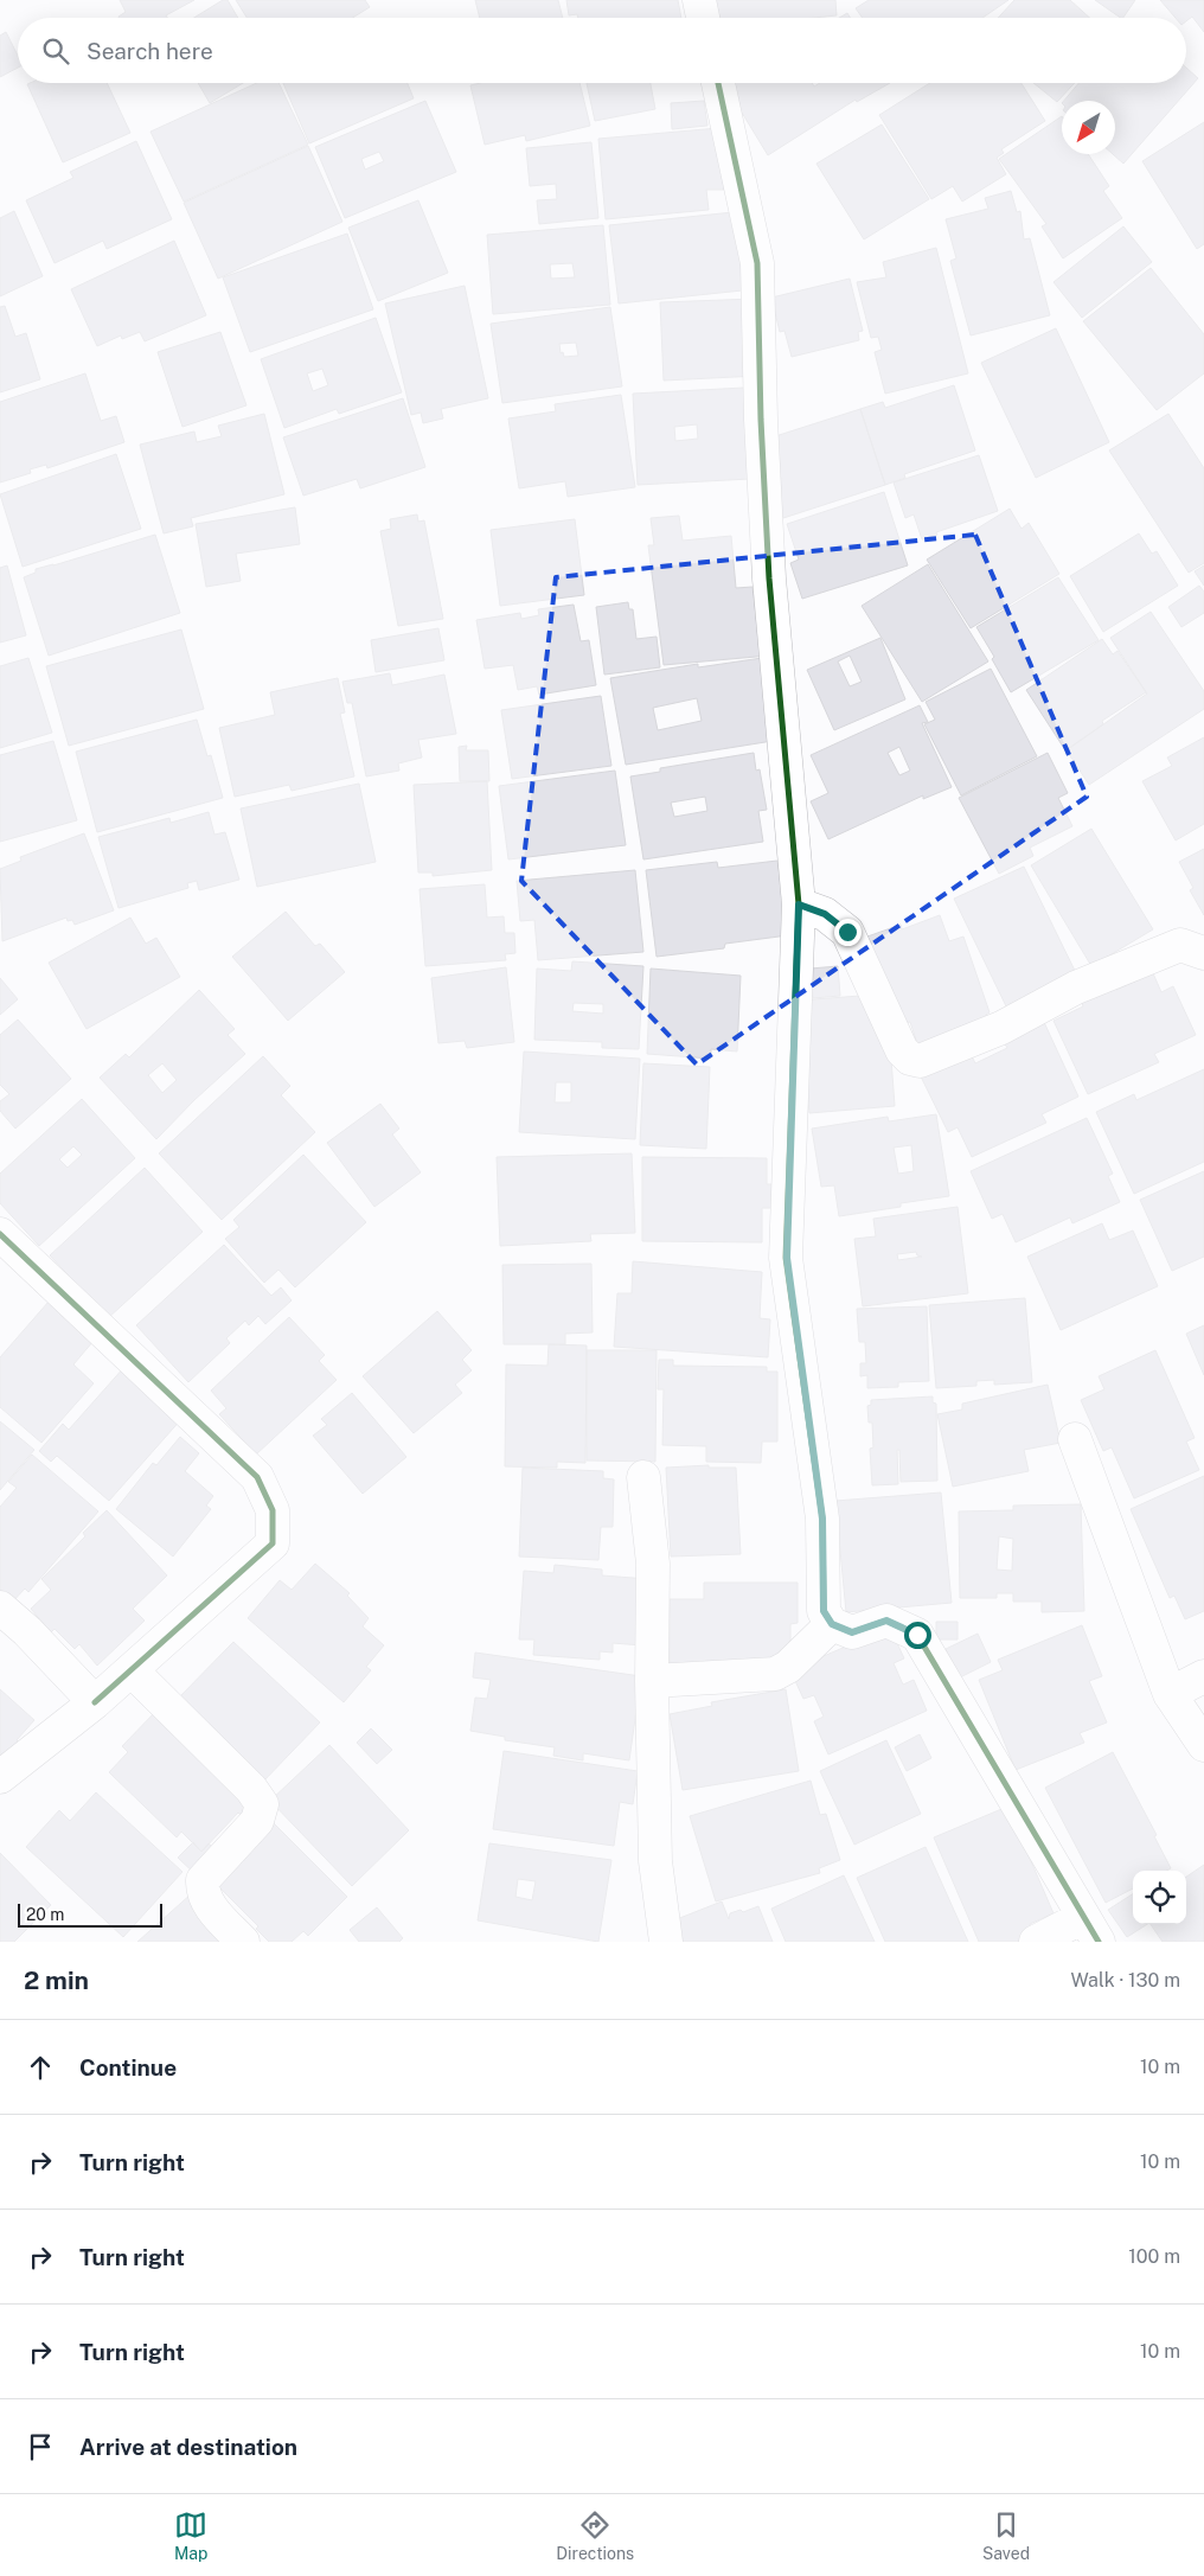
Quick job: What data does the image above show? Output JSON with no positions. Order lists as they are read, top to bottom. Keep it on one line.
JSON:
{"scale_bar":"20 m","north":"bottom left","page":{"search":"Search here","scale":"20 m","heading":["2 min","Walk · 130 m"],"list":[["Continue","10 m"],["Turn right","10 m"],["Turn right","100 m"],["Turn right","10 m"],"Arrive at destination"],"nav":["Map","Directions","Saved"]}}
